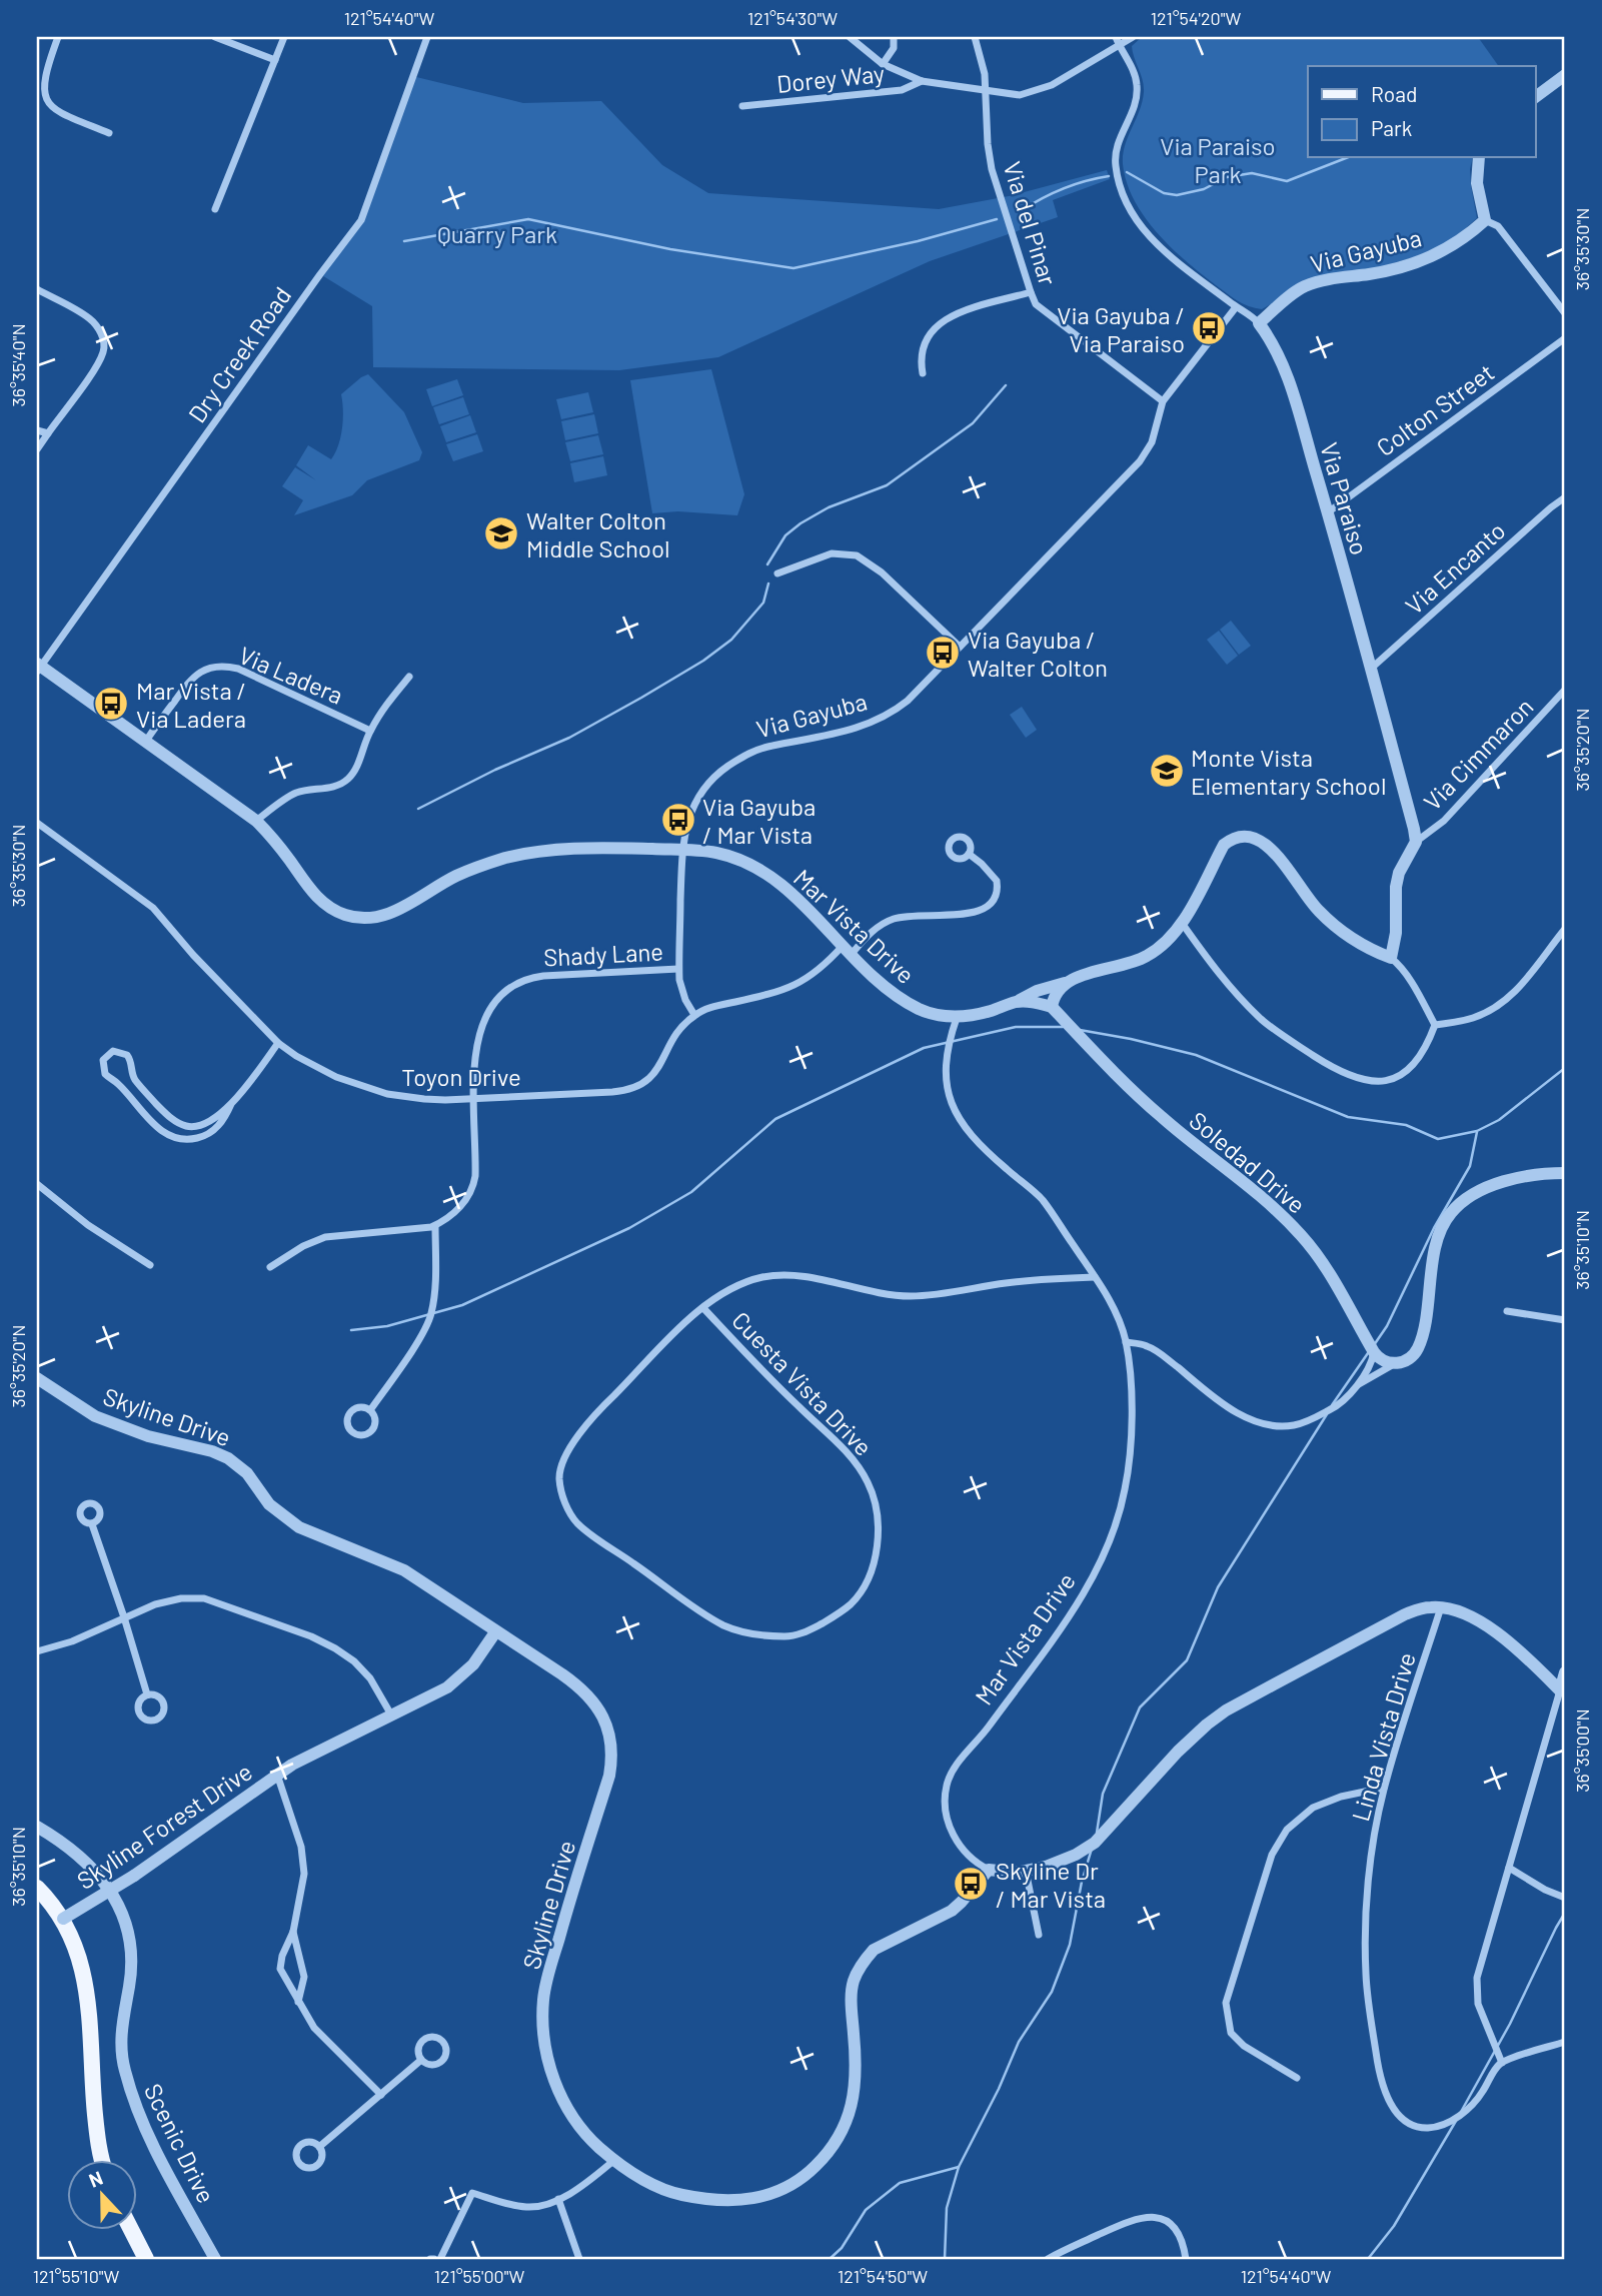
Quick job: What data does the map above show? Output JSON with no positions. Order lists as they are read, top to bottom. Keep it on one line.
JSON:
{"streets":{"street":["Dorey Way","Via del Pinar","Via Gayuba","Dry Creek Road","Colton Street","Via Paraiso","Via Encanto","Via Ladera","Via Cimmaron","Mar Vista Drive","Shady Lane","Toyon Drive","Soledad Drive","Cuesta Vista Drive","Skyline Drive","Linda Vista Drive","Skyline Forest Drive","Scenic Drive"]},"crossings":[["Via del Pinar","Via Gayuba"],["Via Gayuba","Via Paraiso"],["Via Gayuba","Mar Vista Drive"],["Via Gayuba","Shady Lane"],["Via Gayuba","Toyon Drive"],["Dry Creek Road","Mar Vista Drive"],["Colton Street","Via Paraiso"],["Via Paraiso","Via Encanto"],["Via Paraiso","Via Cimmaron"],["Via Ladera","Mar Vista Drive"],["Mar Vista Drive","Cuesta Vista Drive"],["Mar Vista Drive","Skyline Drive"],["Shady Lane","Toyon Drive"],["Skyline Drive","Skyline Forest Drive"]],"parks":["Via Paraiso Park","Quarry Park"],"places":{"bus stop":["Via Gayuba / Via Paraiso","Via Gayuba / Walter Colton","Mar Vista / Via Ladera","Via Gayuba / Mar Vista","Skyline Dr / Mar Vista"],"school or university":["Walter Colton Middle School","Monte Vista Elementary School"]},"legend":["Road","Park"],"north":"top","coordinates":["121°54'40\"W","121°54'30\"W","121°54'20\"W","36°35'30\"N","36°35'40\"N","36°35'20\"N","36°35'10\"N","36°35'00\"N","121°55'10\"W","121°55'00\"W","121°54'50\"W"]}
